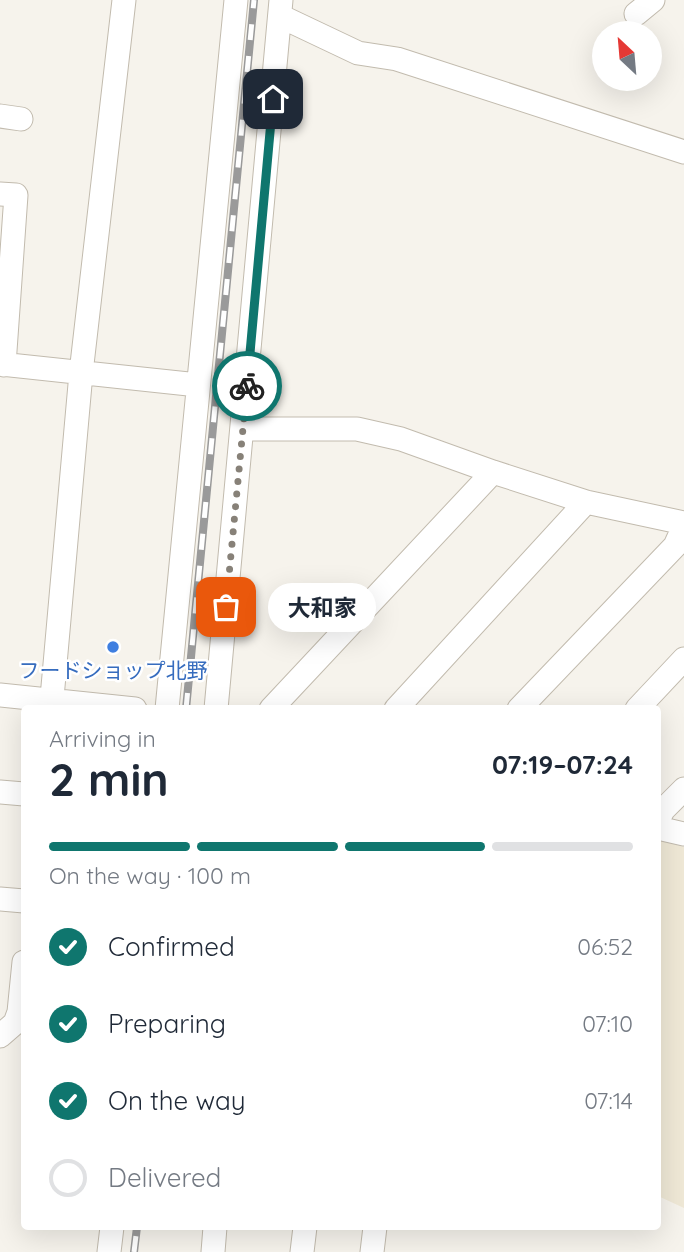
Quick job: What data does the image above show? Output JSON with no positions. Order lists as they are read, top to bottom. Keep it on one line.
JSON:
{"places":["大和家","フードショップ北野"],"north":"top left","page":{"bubble":"大和家","heading":["2 min","Arriving in","07:19–07:24"],"bar":"On the way · 100 m","list":[["Confirmed","06:52"],["Preparing","07:10"],["On the way","07:14"],"Delivered"]}}
